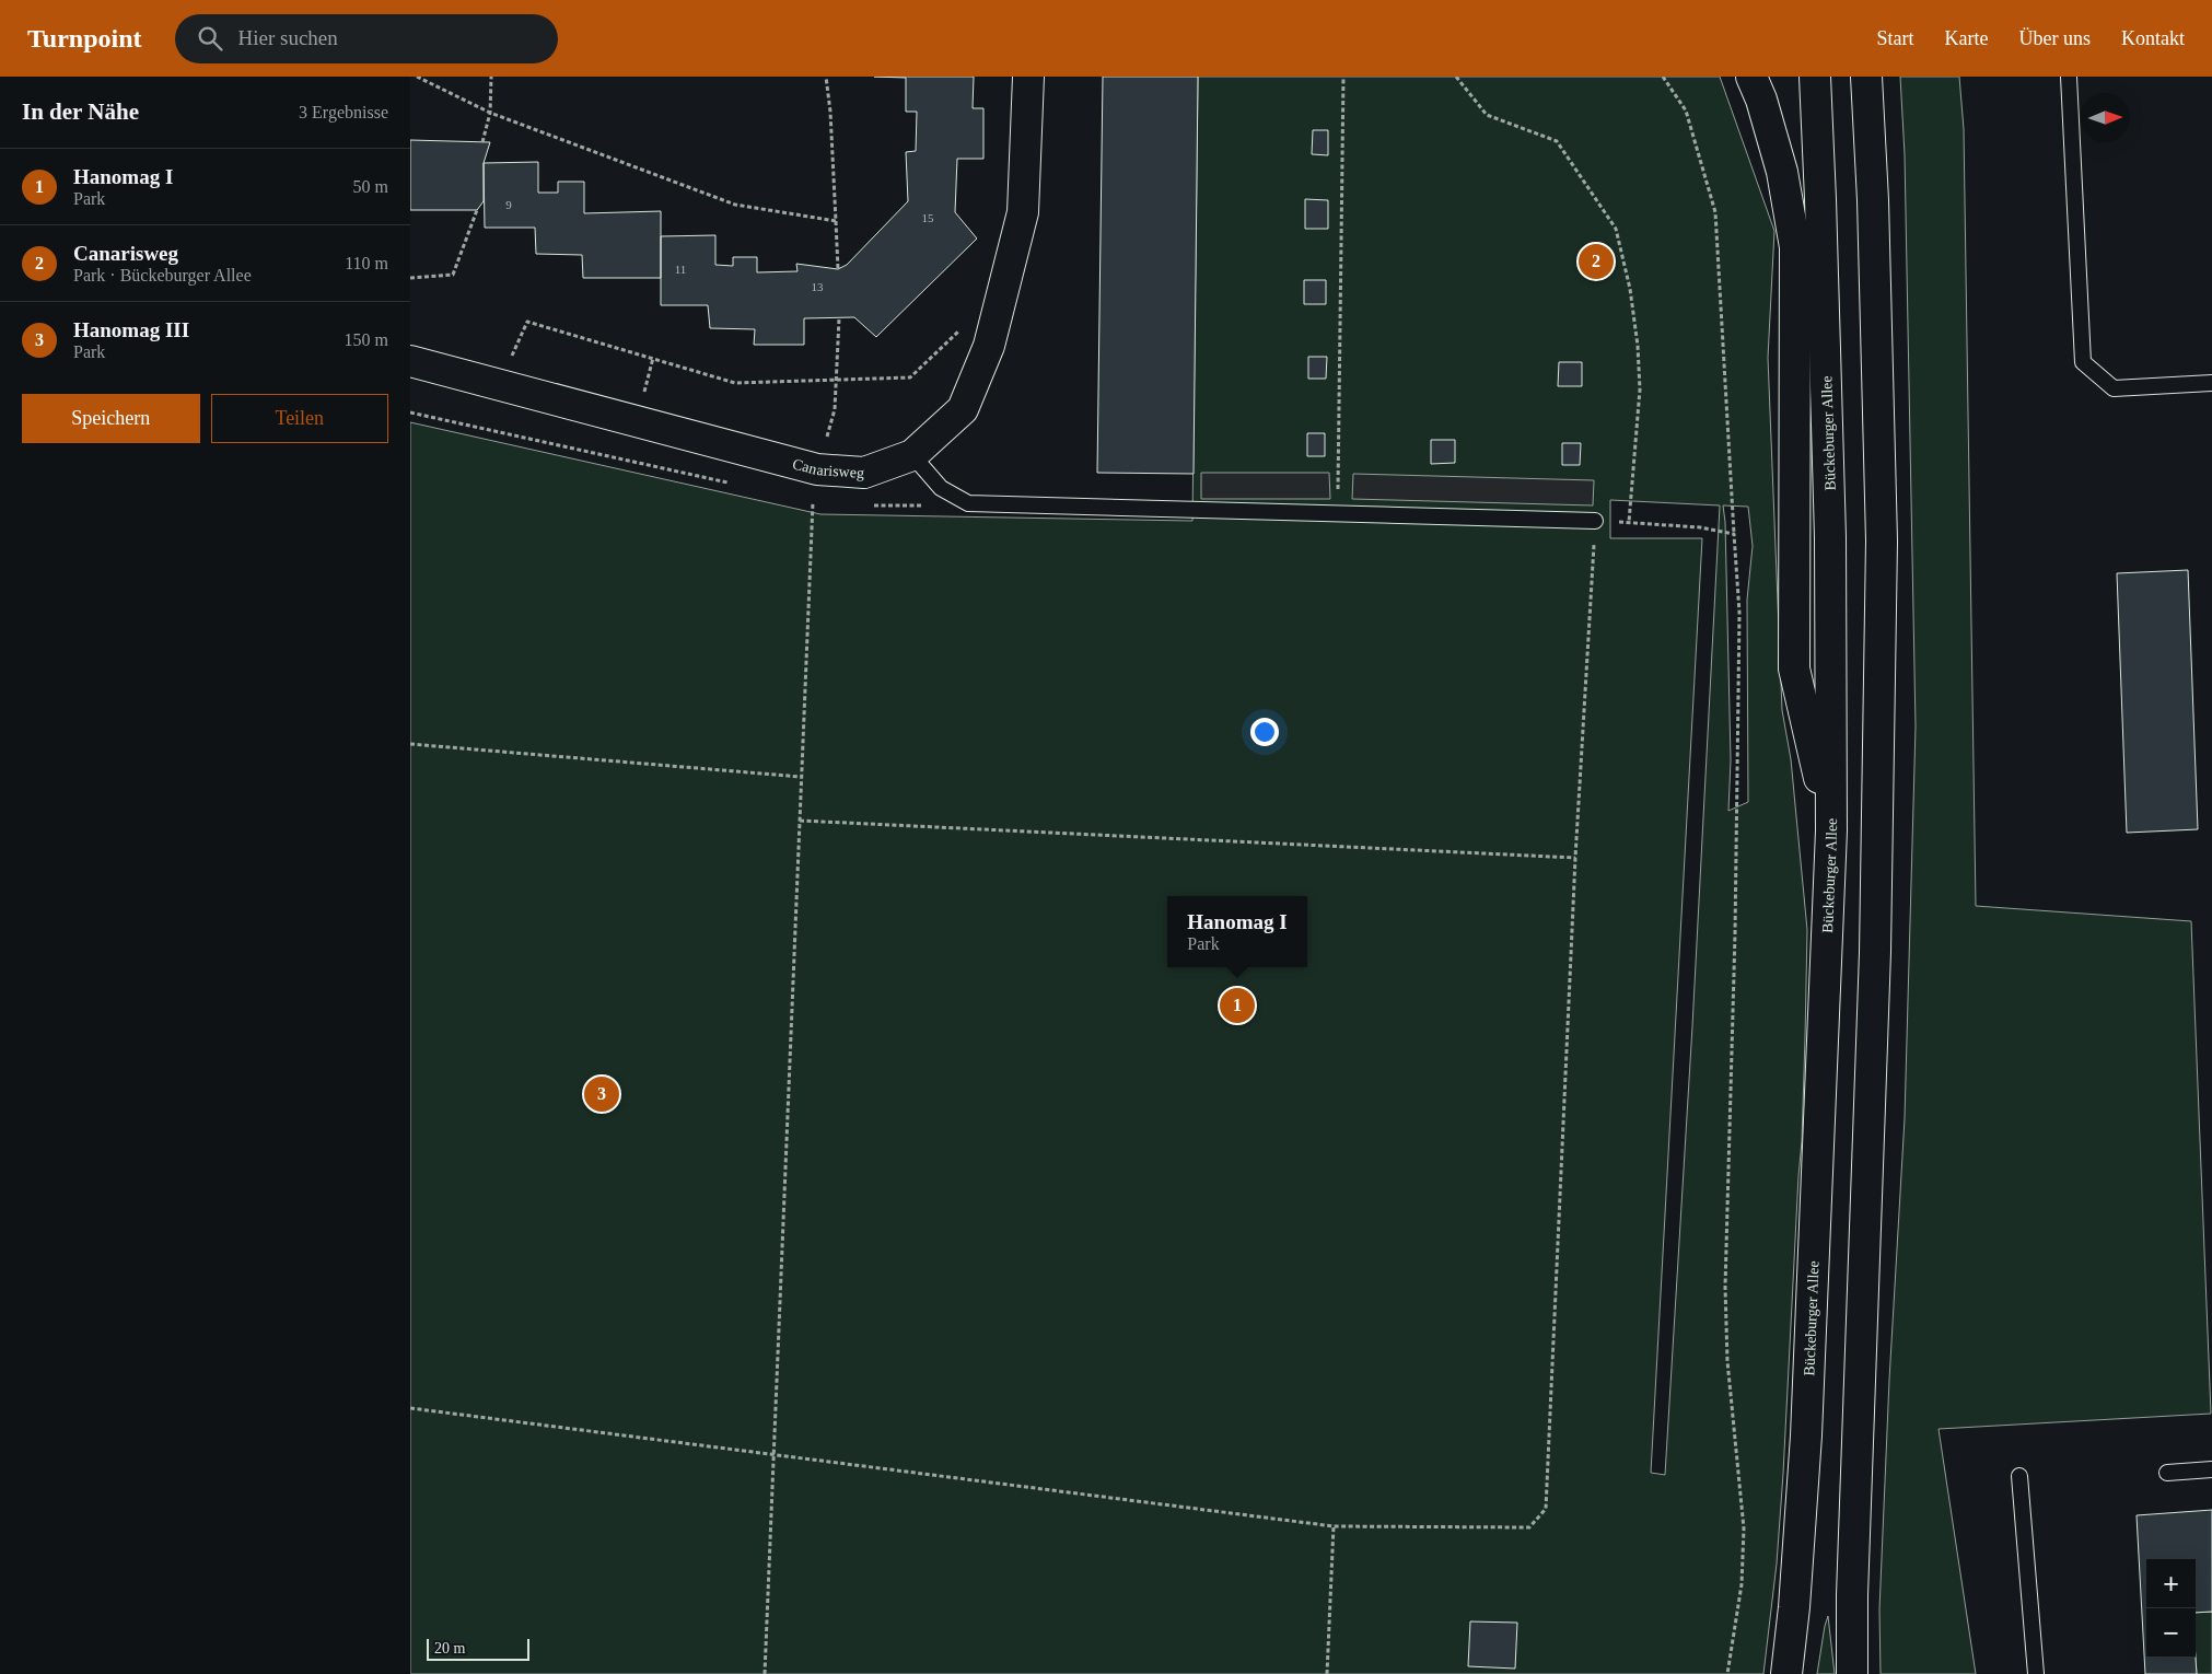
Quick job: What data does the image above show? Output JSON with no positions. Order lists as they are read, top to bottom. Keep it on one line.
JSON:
{"streets":{"main road":["Bückeburger Allee","Canarisweg"]},"house_numbers":["9","15","11","13"],"scale_bar":"20 m","north":"right","page":{"header":"Turnpoint","search":"Hier suchen","nav":["Start","Karte","Über uns","Kontakt"],"heading":["In der Nähe","3 Ergebnisse"],"list":[{"mark":"1","name":"Hanomag I","note":"Park","value":"50 m"},{"mark":"2","name":"Canarisweg","note":"Park · Bückeburger Allee","value":"110 m"},{"mark":"3","name":"Hanomag III","note":"Park","value":"150 m"}],"pins":["2","1","3"],"buttons":["Speichern","Teilen"],"popup":["Hanomag I","Park"],"map_buttons":["+","−"],"scale":"20 m"}}
